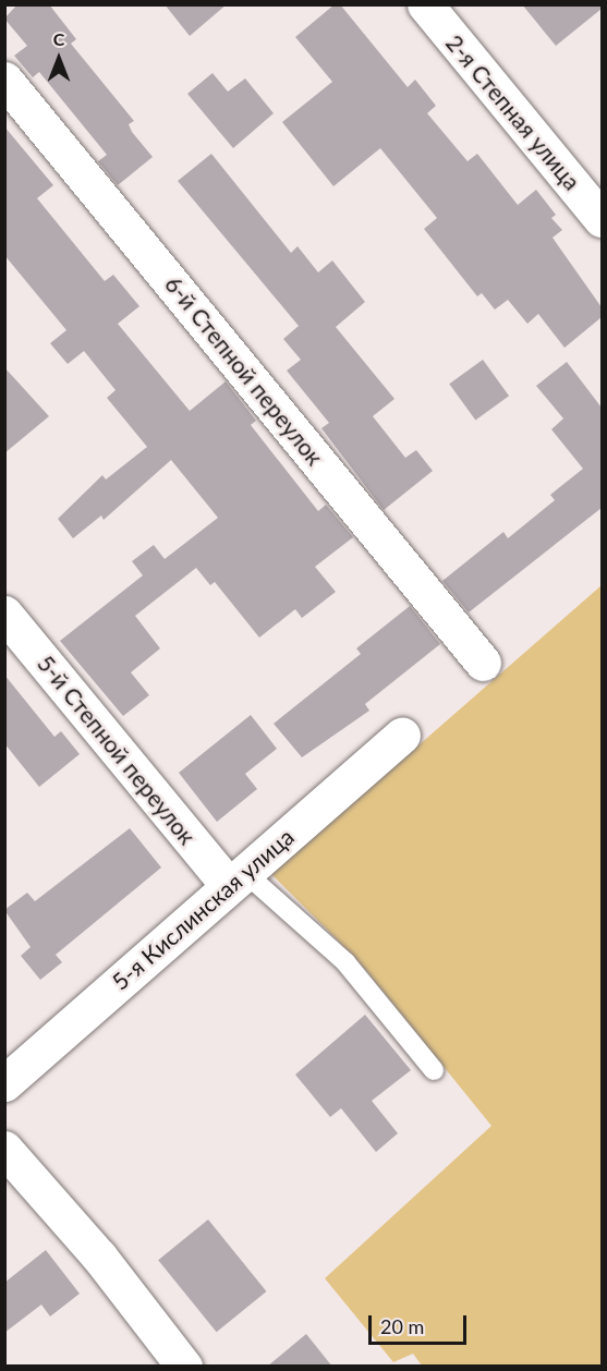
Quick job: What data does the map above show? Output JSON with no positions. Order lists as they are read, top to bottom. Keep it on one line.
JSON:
{"streets":{"street":["2-я Степная улица","6-й Степной переулок","5-й Степной переулок","5-я Кислинская улица"]},"crossings":[["5-й Степной переулок","5-я Кислинская улица"]],"scale_bar":"20 m","north":"top"}
